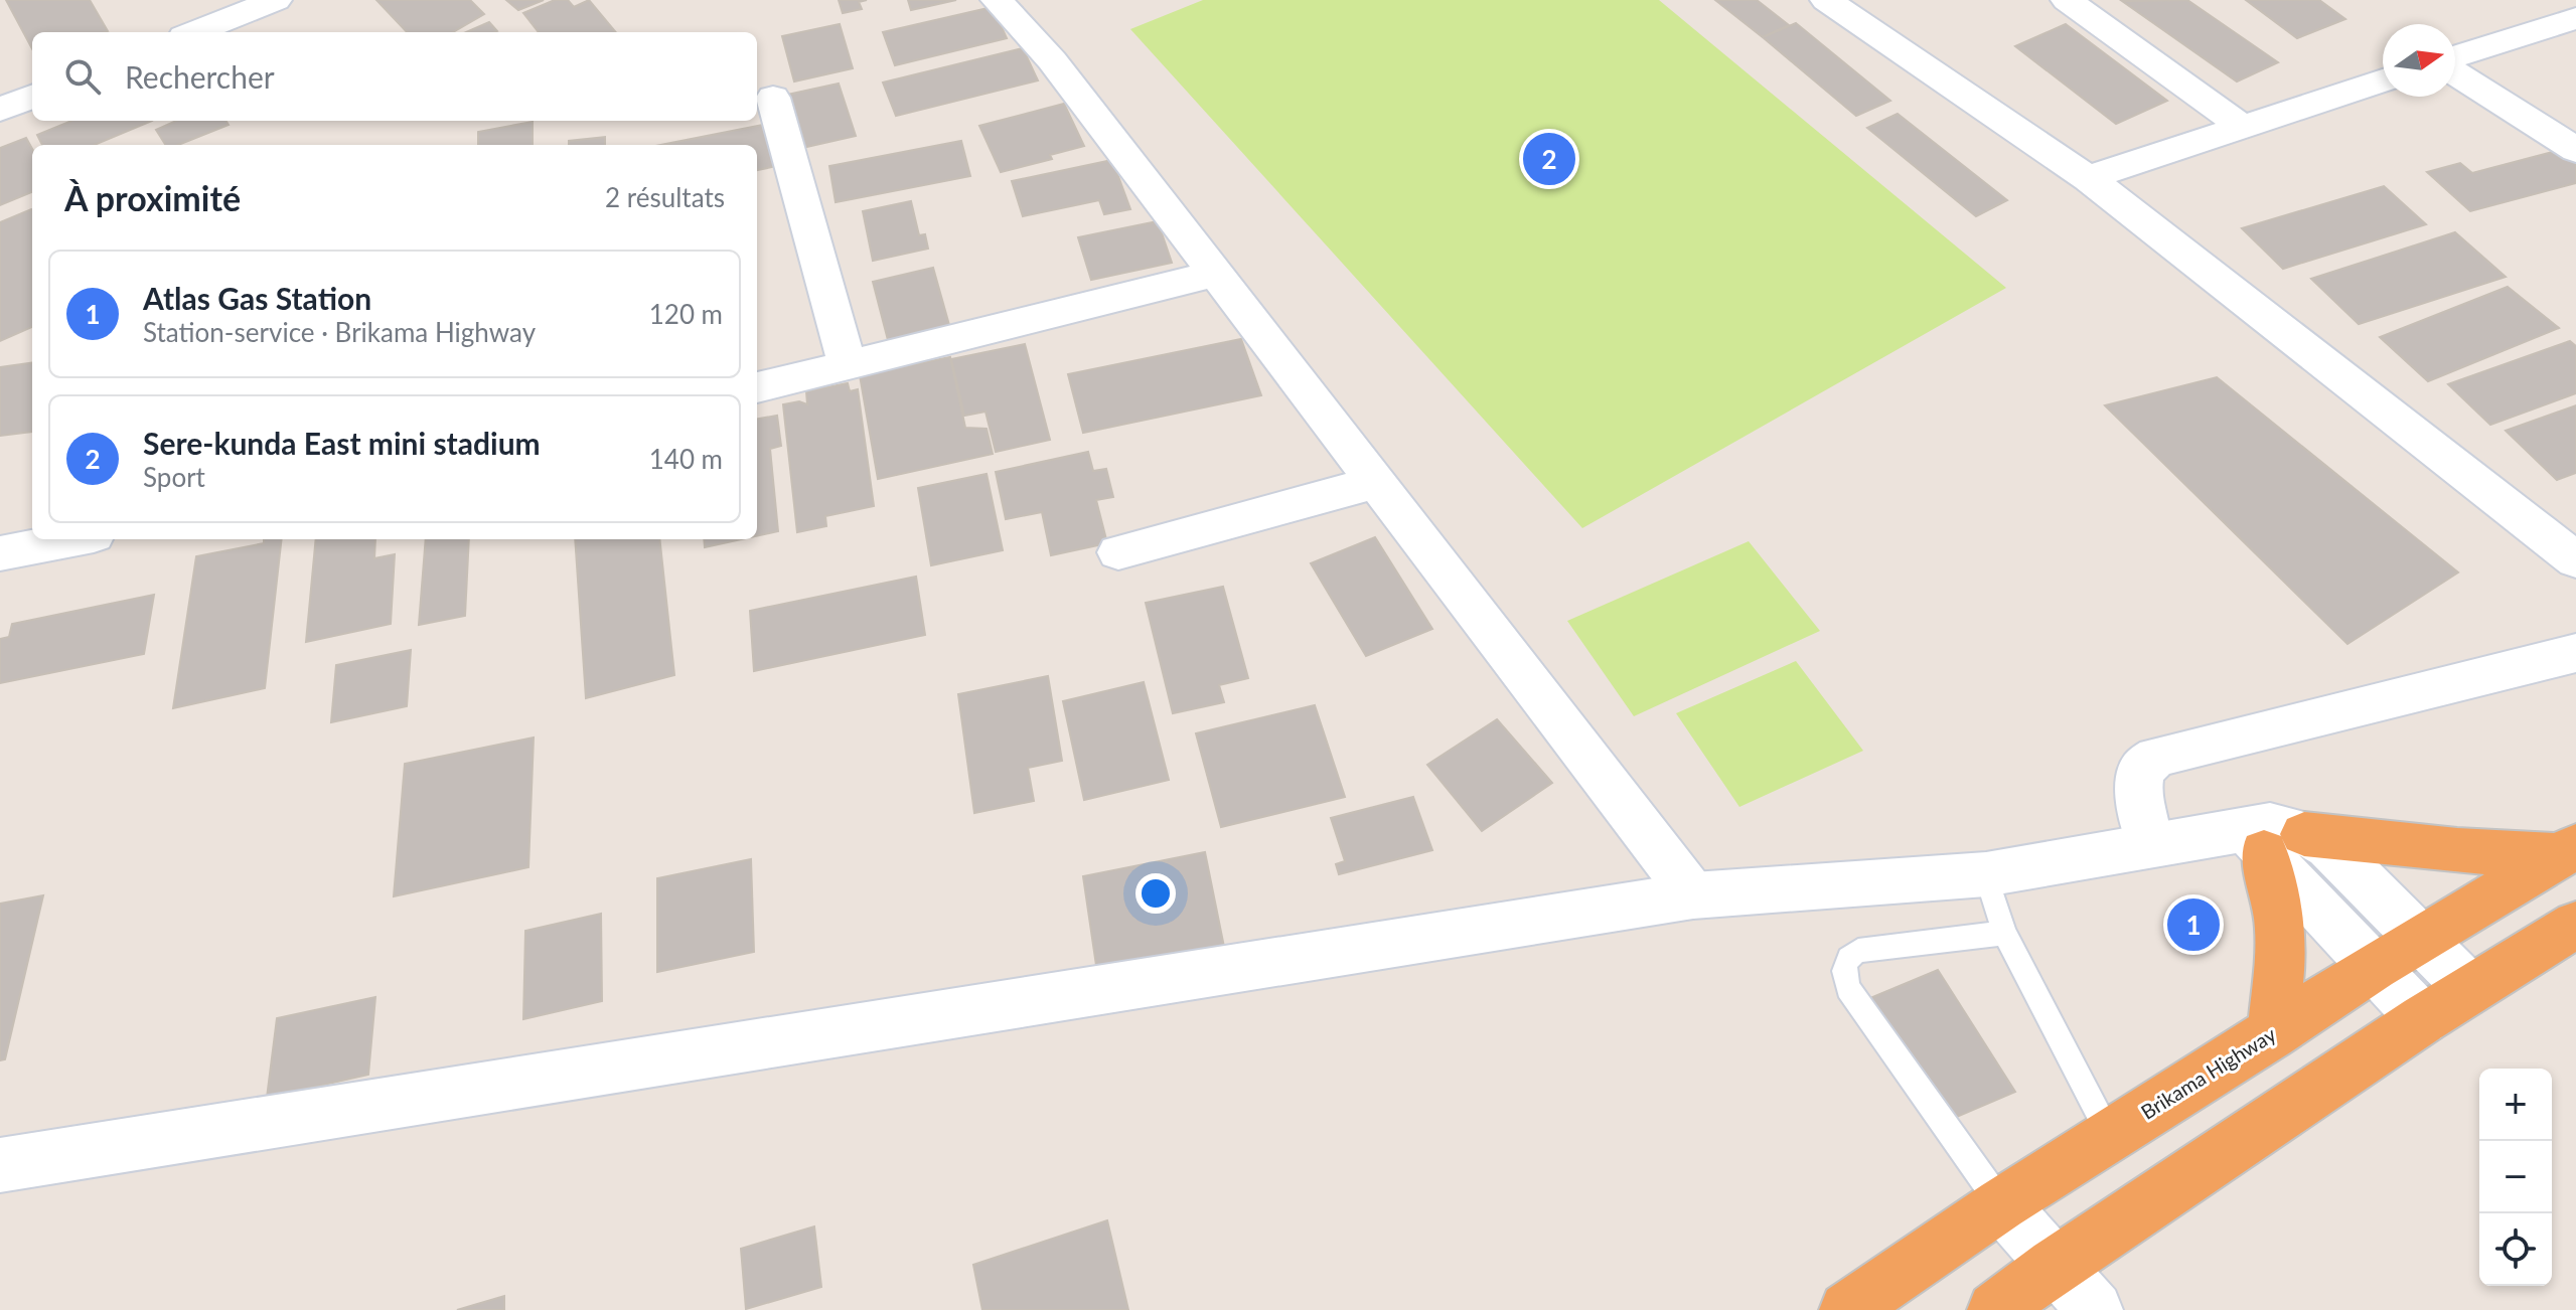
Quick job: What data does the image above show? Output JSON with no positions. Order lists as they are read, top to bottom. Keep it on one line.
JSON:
{"streets":{"highway":["Brikama Highway"]},"north":"right","page":{"search":"Rechercher","pins":["2","1"],"heading":["À proximité","2 résultats"],"list":[{"mark":"1","name":"Atlas Gas Station","note":"Station-service · Brikama Highway","value":"120 m"},{"mark":"2","name":"Sere-kunda East mini stadium","note":"Sport","value":"140 m"}],"map_buttons":["+","−"]}}
